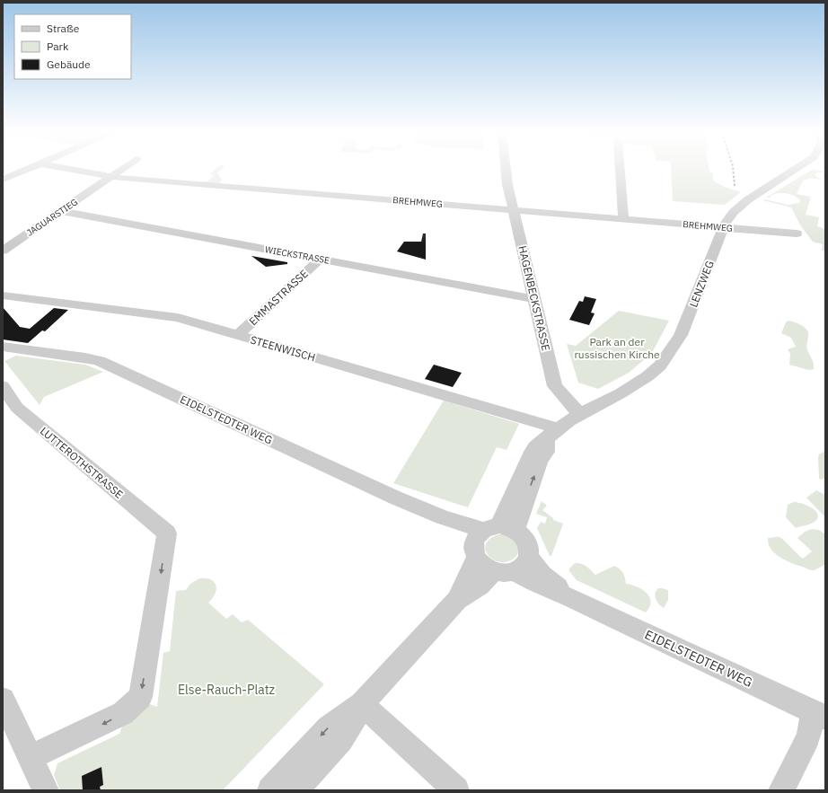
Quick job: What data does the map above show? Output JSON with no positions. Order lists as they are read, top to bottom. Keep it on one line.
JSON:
{"streets":{"street":["BREHMWEG","JAGUARSTIEG","WIECKSTRASSE","LENZWEG","EMMASTRASSE","HAGENBECKSTRASSE","STEENWISCH","EIDELSTEDTER WEG","LUTTEROTHSTRASSE"]},"crossings":[["BREHMWEG","JAGUARSTIEG"],["BREHMWEG","LENZWEG"],["BREHMWEG","HAGENBECKSTRASSE"],["JAGUARSTIEG","WIECKSTRASSE"],["WIECKSTRASSE","EMMASTRASSE"],["WIECKSTRASSE","HAGENBECKSTRASSE"],["LENZWEG","HAGENBECKSTRASSE"],["EMMASTRASSE","STEENWISCH"]],"parks":["Park an der russischen Kirche","Else-Rauch-Platz"],"legend":["Straße","Park","Gebäude"]}
